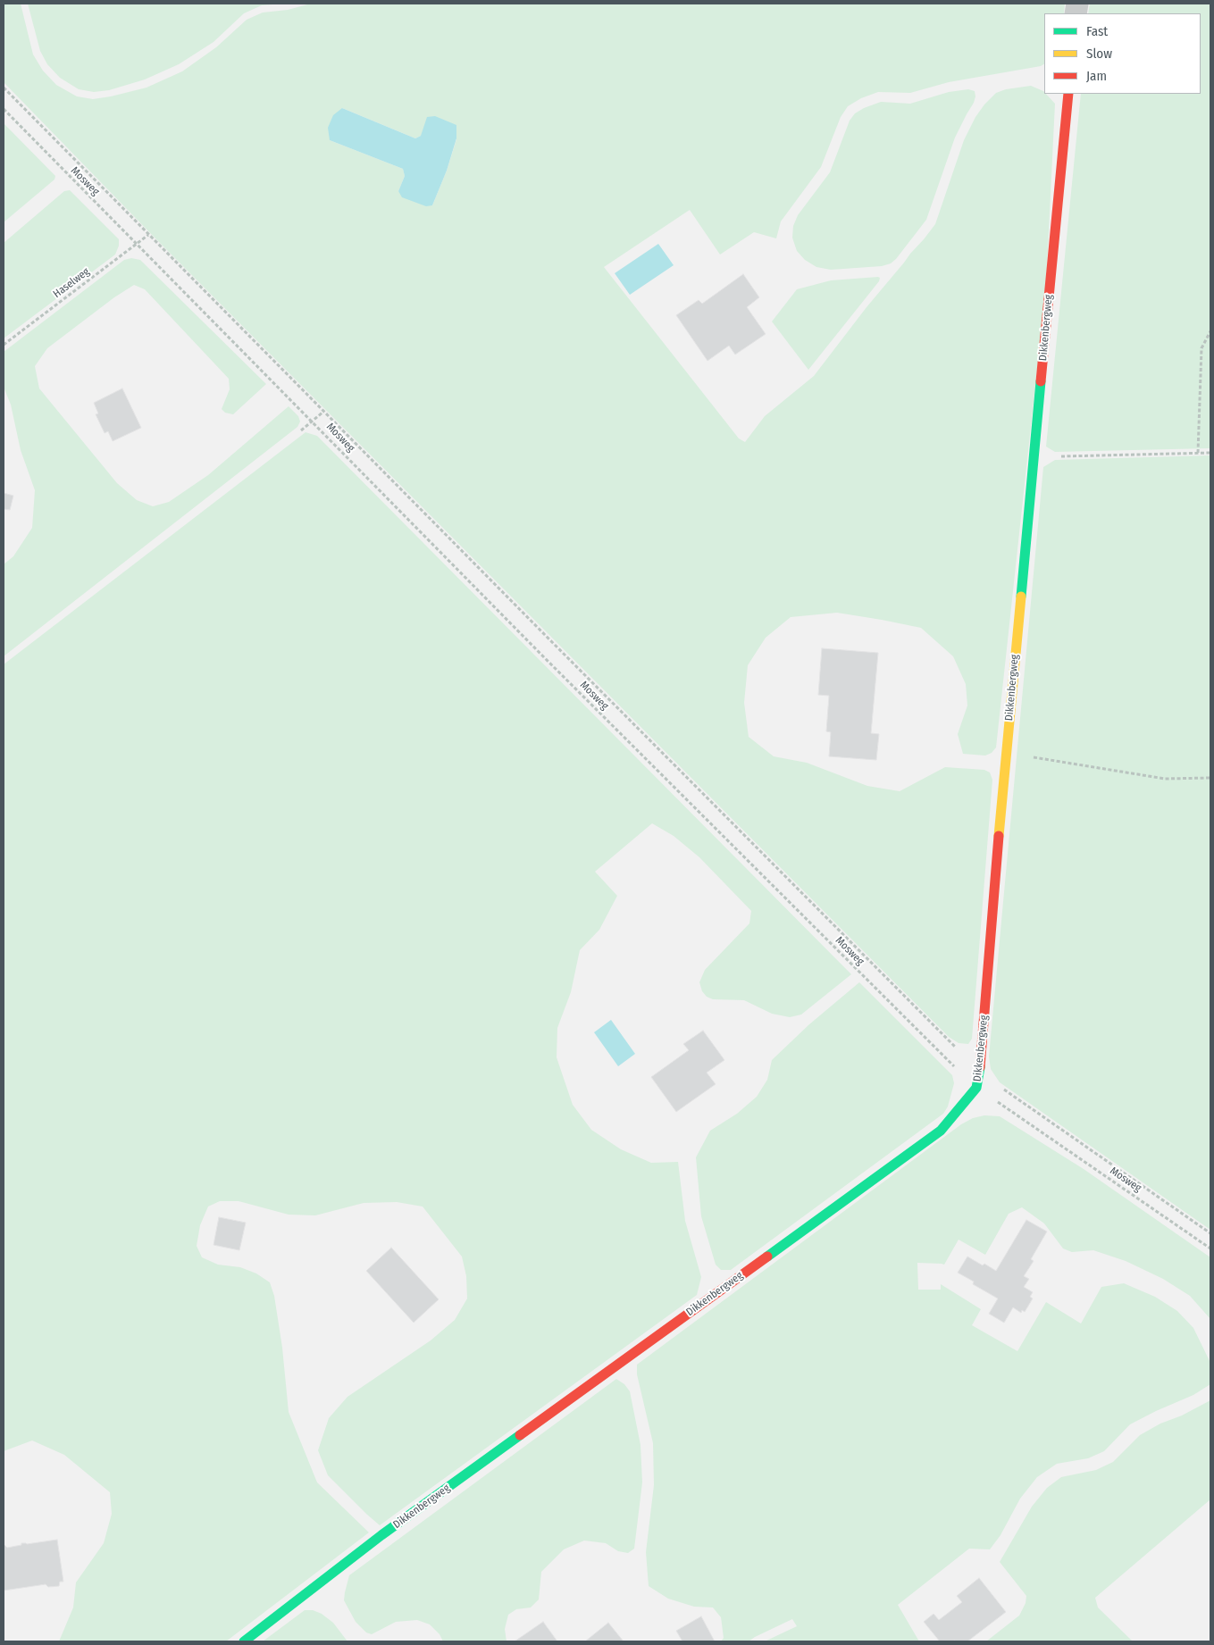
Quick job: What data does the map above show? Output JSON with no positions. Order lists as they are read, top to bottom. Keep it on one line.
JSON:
{"streets":{"street":["Dikkenbergweg"],"path":["Mosweg","Haselweg"]},"crossings":[["Mosweg","Haselweg"],["Mosweg","Dikkenbergweg"]],"legend":["Fast","Slow","Jam"]}
